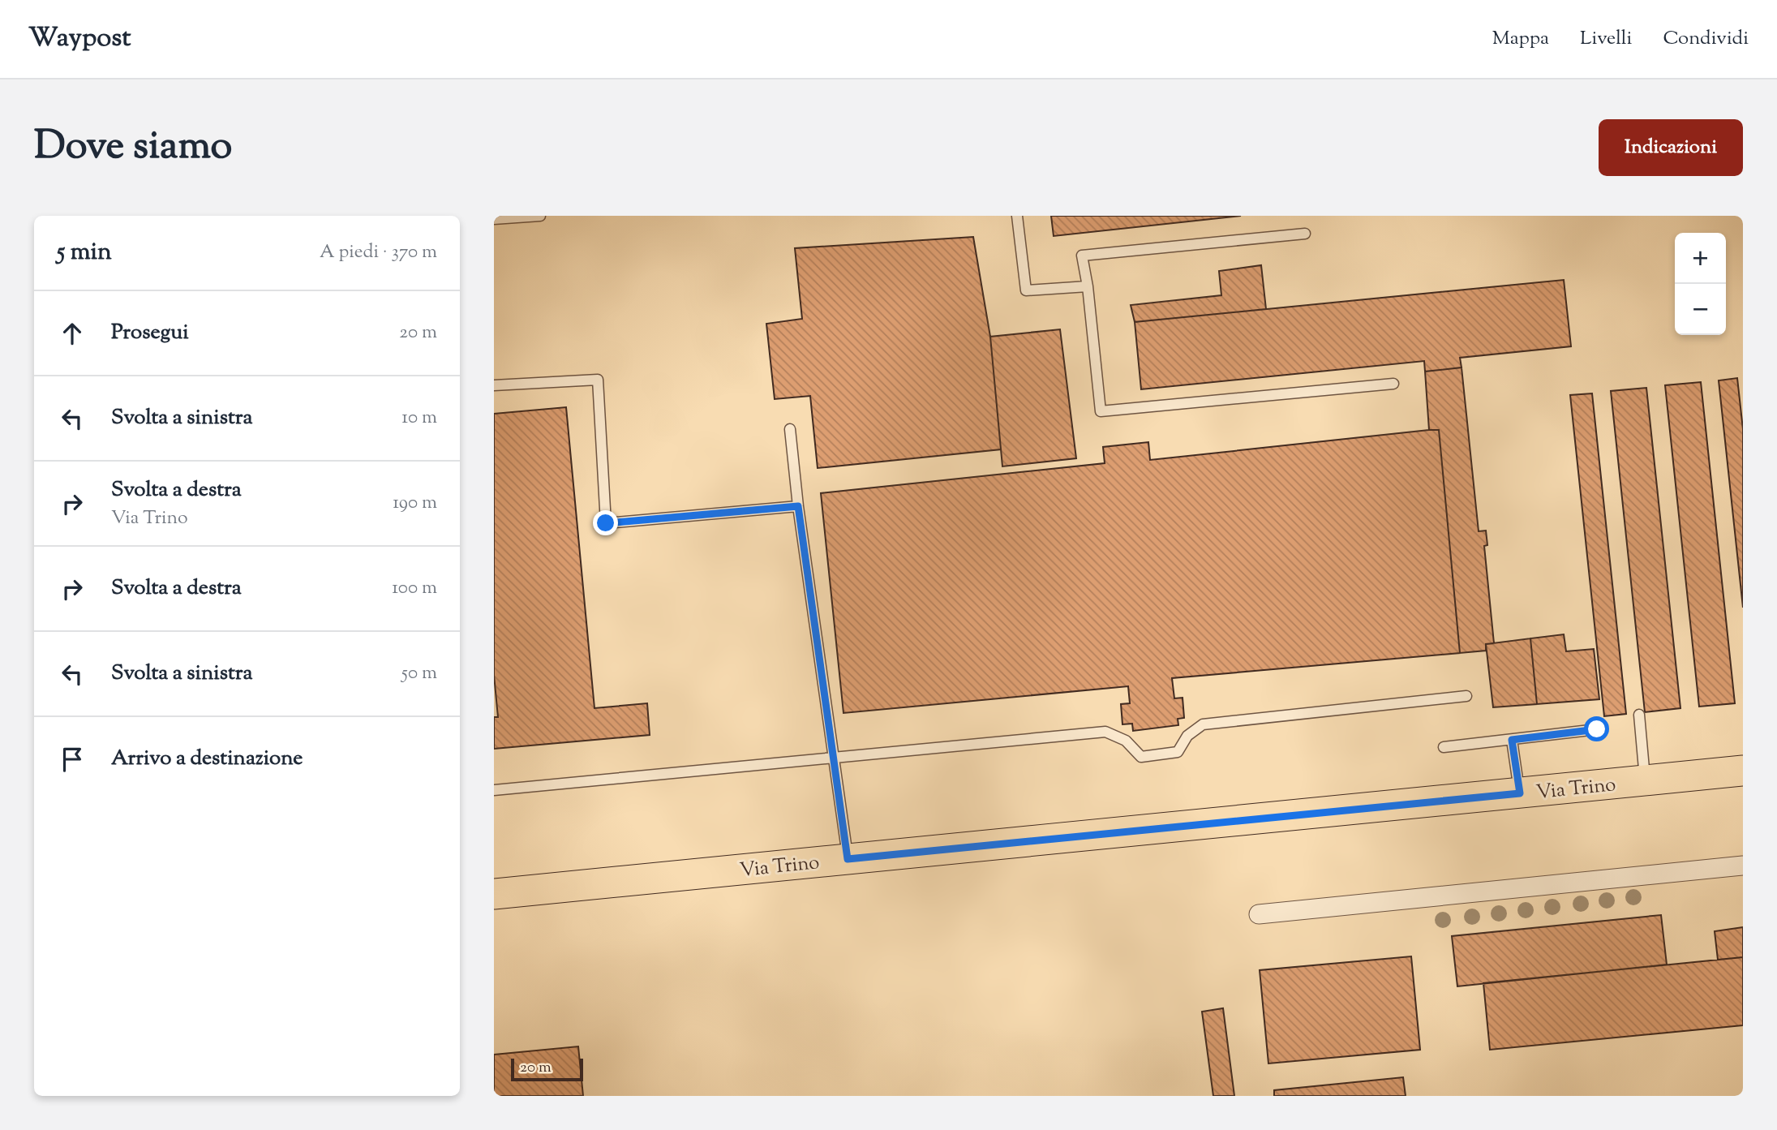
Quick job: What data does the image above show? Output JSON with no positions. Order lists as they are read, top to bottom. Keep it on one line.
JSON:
{"streets":{"main road":["Via Trino"]},"scale_bar":"20 m","page":{"header":"Waypost","nav":["Mappa","Livelli","Condividi"],"title":"Dove siamo","buttons":"Indicazioni","heading":["5 min","A piedi · 370 m"],"map_buttons":["+","−"],"list":[["Prosegui","20 m"],["Svolta a sinistra","10 m"],["Svolta a destra","Via Trino","190 m"],["Svolta a destra","100 m"],["Svolta a sinistra","50 m"],"Arrivo a destinazione"],"scale":"20 m"}}
